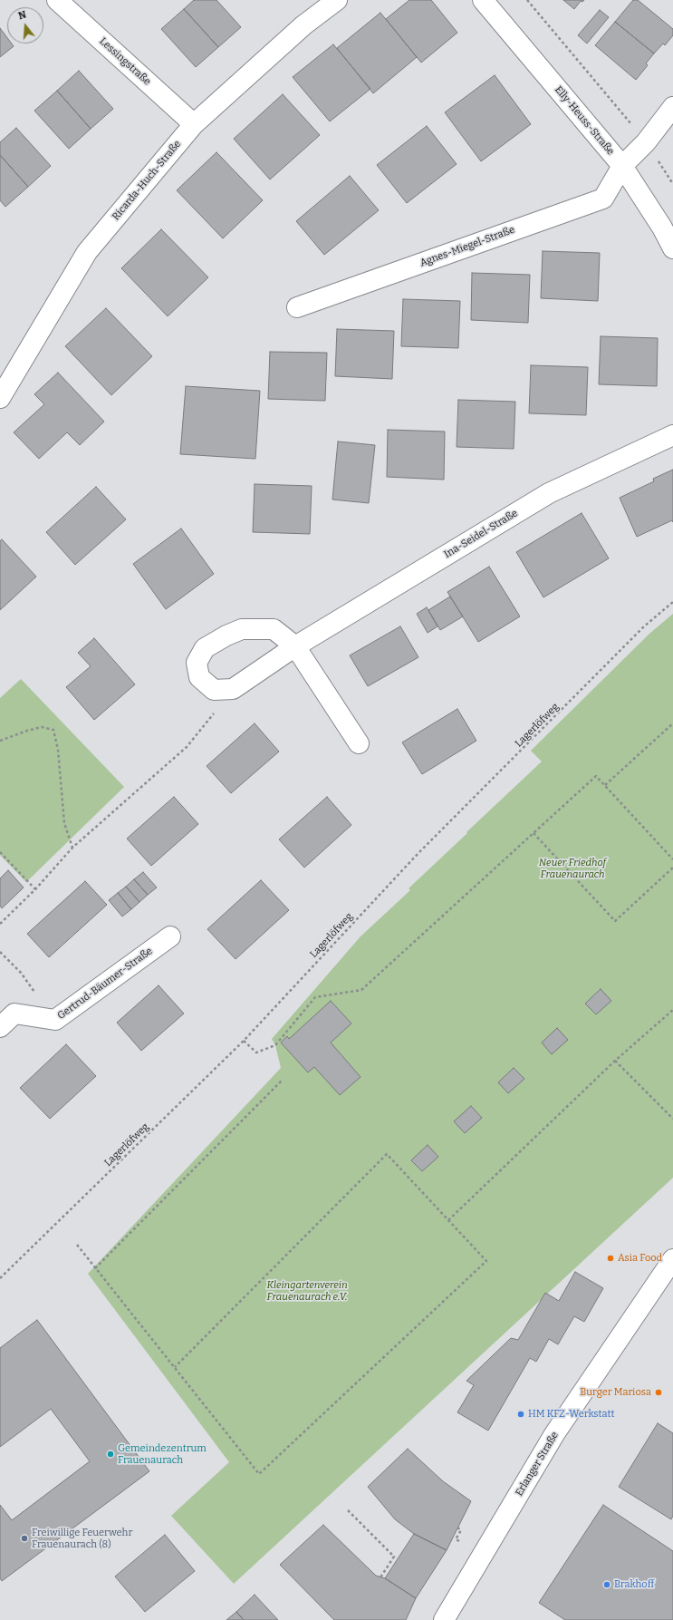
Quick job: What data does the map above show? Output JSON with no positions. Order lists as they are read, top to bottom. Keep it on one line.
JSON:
{"streets":{"street":["Lessingstraße","Elly-Heuss-Straße","Ricarda-Huch-Straße","Agnes-Miegel-Straße","Ina-Seidel-Straße","Gertrud-Bäumer-Straße","Erlanger Straße"],"path":["Lagerlöfweg"]},"crossings":[["Lessingstraße","Ricarda-Huch-Straße"],["Elly-Heuss-Straße","Agnes-Miegel-Straße"]],"parks":["Neuer Friedhof Frauenaurach","Kleingartenverein Frauenaurach e.V."],"places":["Asia Food","Burger Mariosa","HM KFZ-Werkstatt","Gemeindezentrum Frauenaurach","Freiwillige Feuerwehr Frauenaurach (8)","Brakhoff"],"north":"top"}
